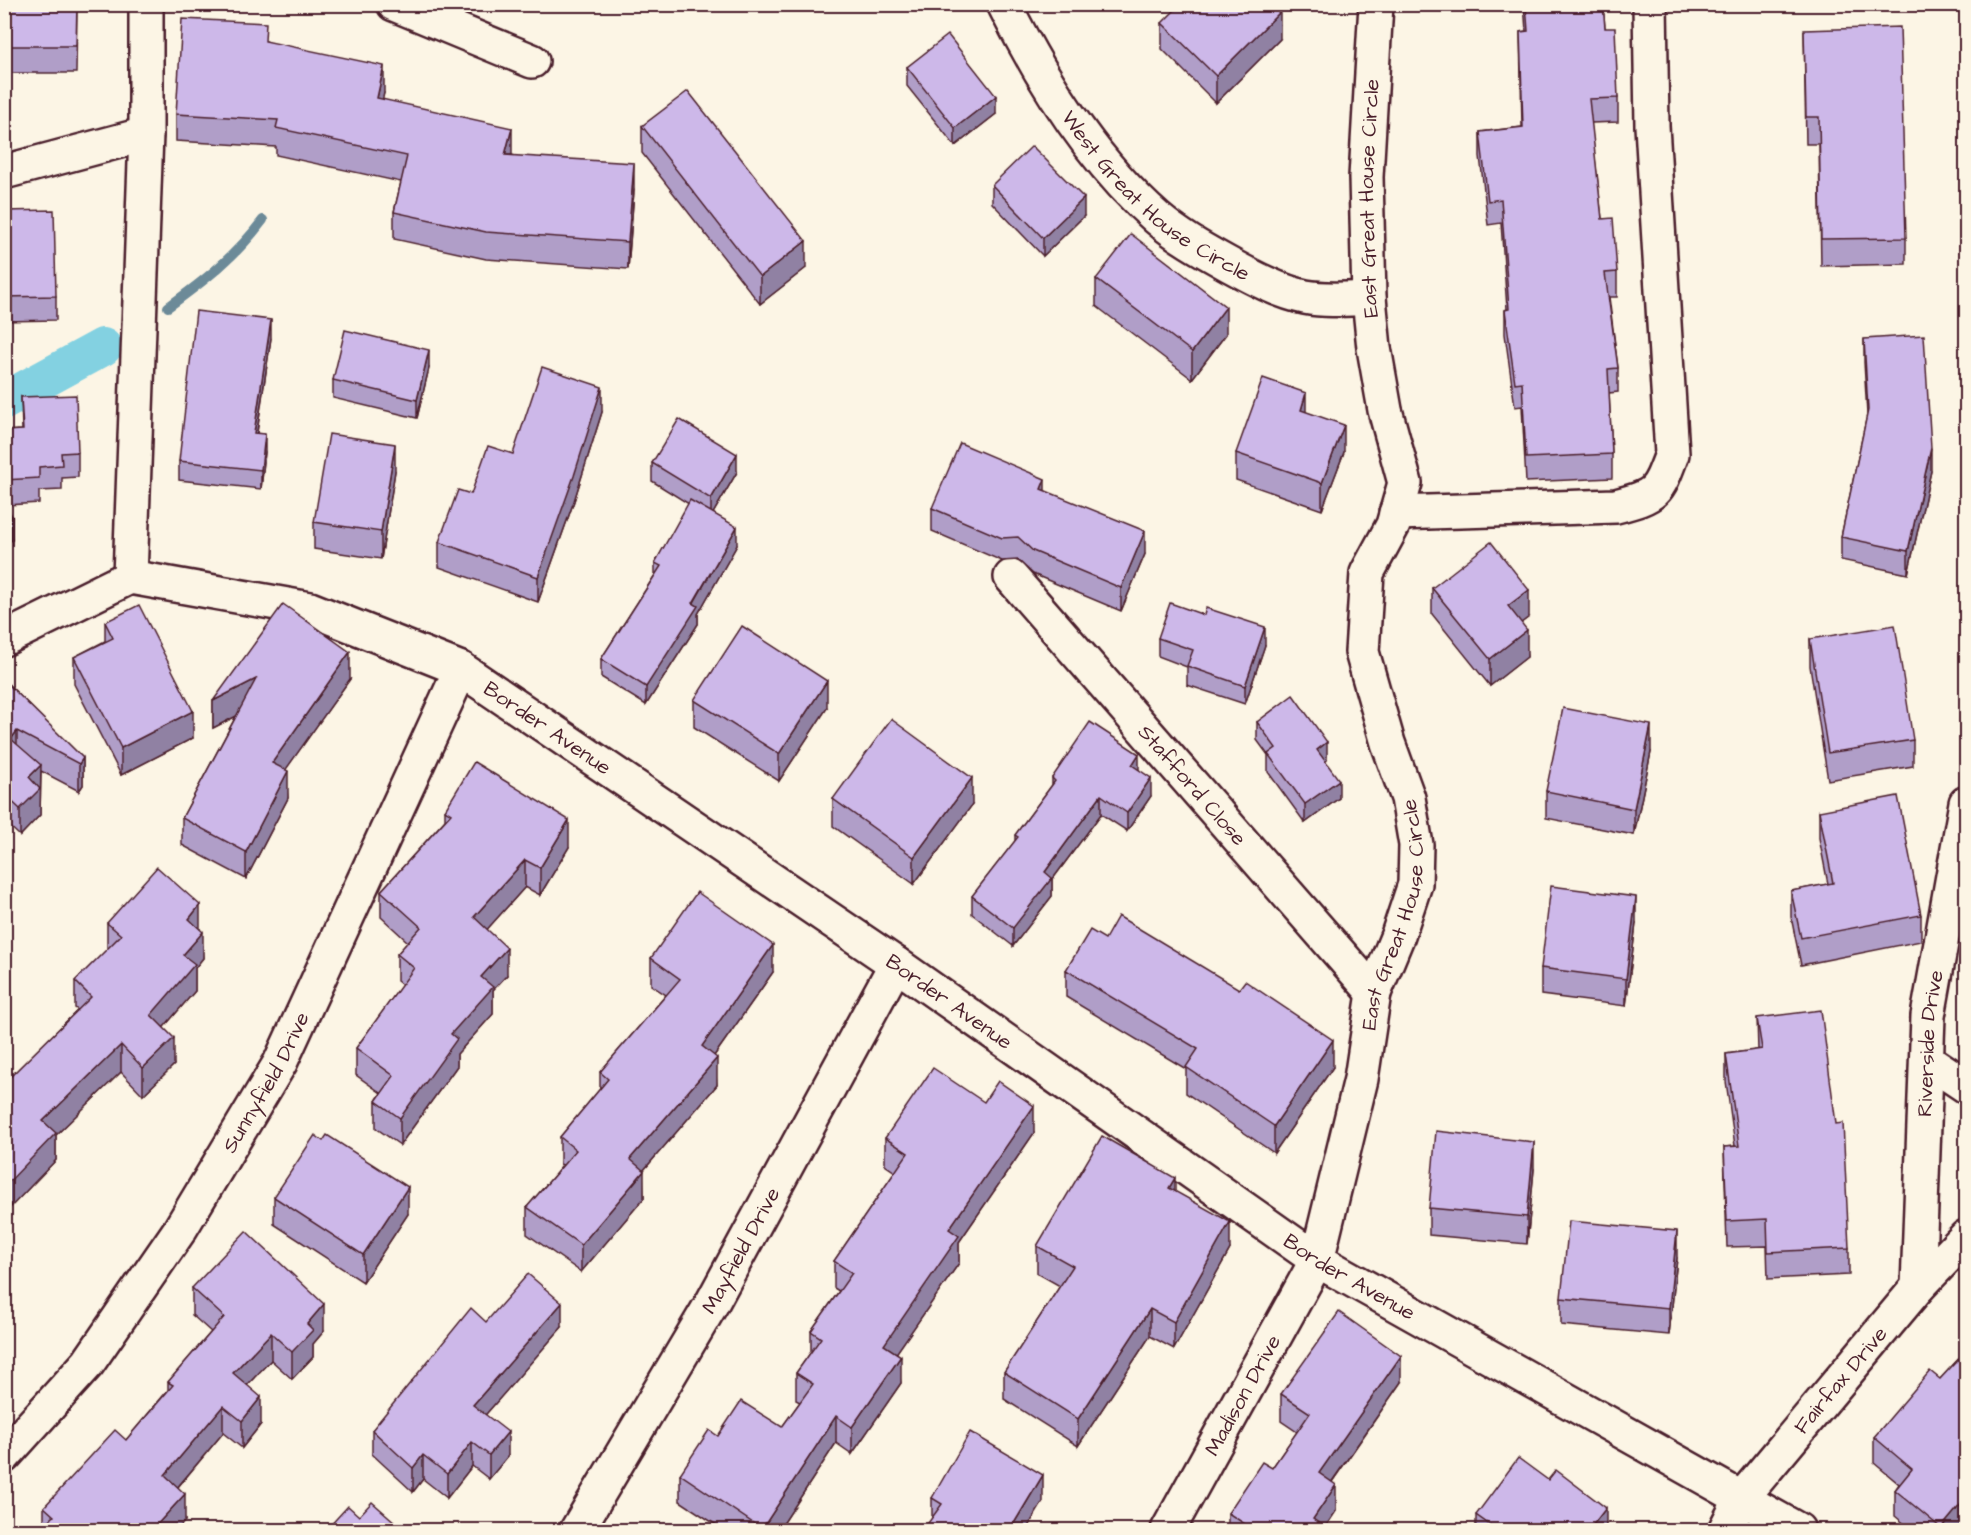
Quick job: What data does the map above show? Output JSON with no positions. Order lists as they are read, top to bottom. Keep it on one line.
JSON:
{"streets":{"street":["West Great House Circle","East Great House Circle","Border Avenue","Stafford Close","Riverside Drive","Sunnyfield Drive","Mayfield Drive","Fairfax Drive","Madison Drive"]},"crossings":[["West Great House Circle","East Great House Circle"],["East Great House Circle","Border Avenue"],["East Great House Circle","Stafford Close"],["East Great House Circle","Madison Drive"],["Border Avenue","Sunnyfield Drive"],["Border Avenue","Mayfield Drive"],["Border Avenue","Fairfax Drive"],["Border Avenue","Madison Drive"],["Riverside Drive","Fairfax Drive"]]}
